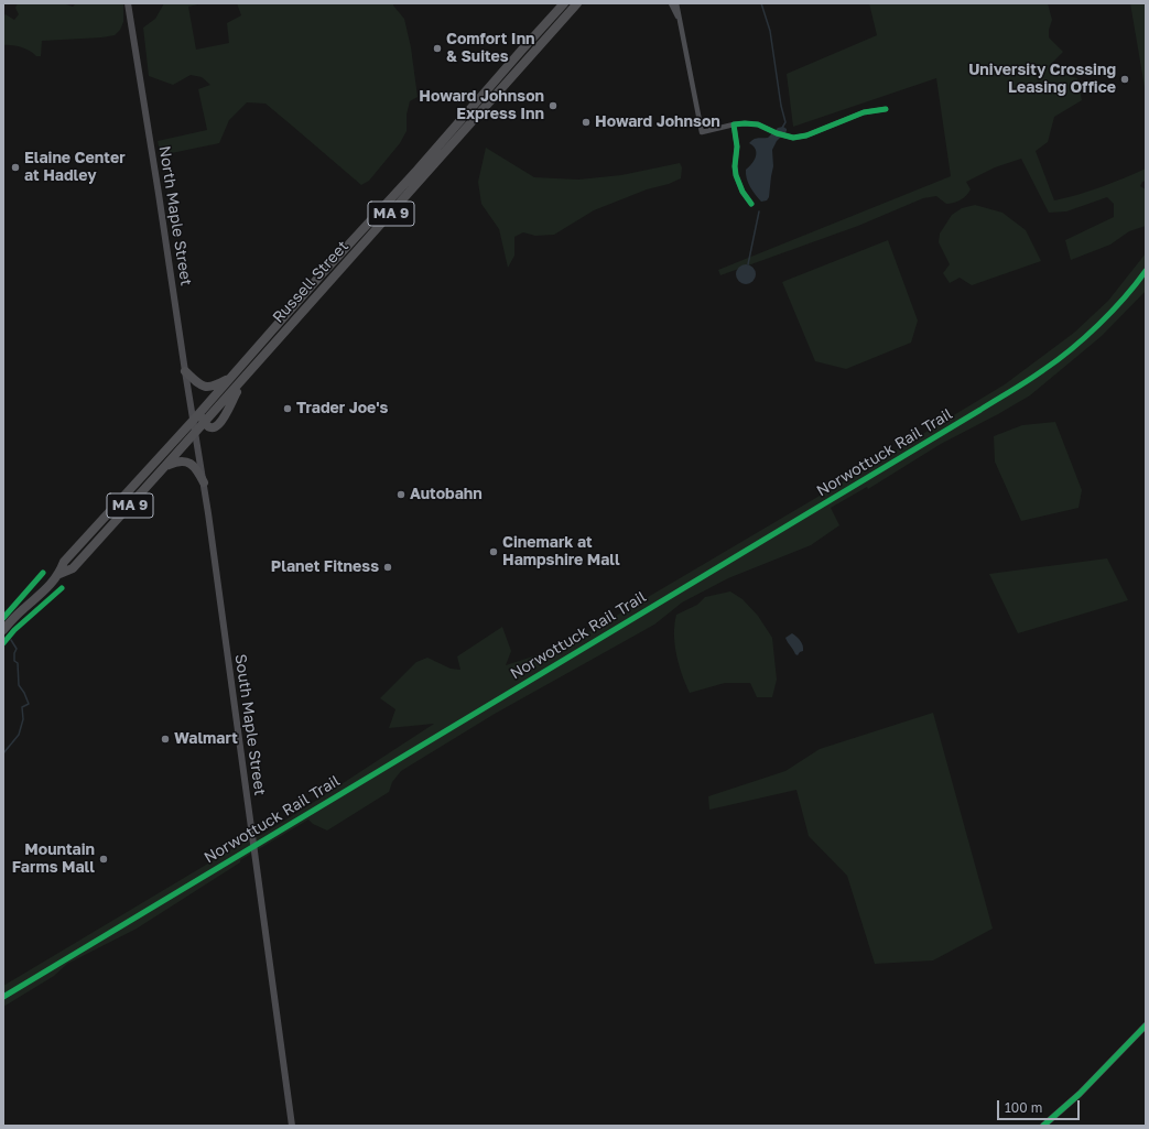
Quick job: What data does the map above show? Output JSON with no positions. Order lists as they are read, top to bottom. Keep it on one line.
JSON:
{"streets":{"highway":["MA 9","Russell Street"],"main road":["North Maple Street","South Maple Street"],"cycle path":["Norwottuck Rail Trail"]},"crossings":[["North Maple Street","Russell Street"],["North Maple Street","South Maple Street"],["Russell Street","South Maple Street"]],"places":["Comfort Inn & Suites","University Crossing Leasing Office","Howard Johnson Express Inn","Howard Johnson","Elaine Center at Hadley","Trader Joe's","Autobahn","Cinemark at Hampshire Mall","Planet Fitness","Walmart","Mountain Farms Mall"],"scale_bar":"100 m"}
